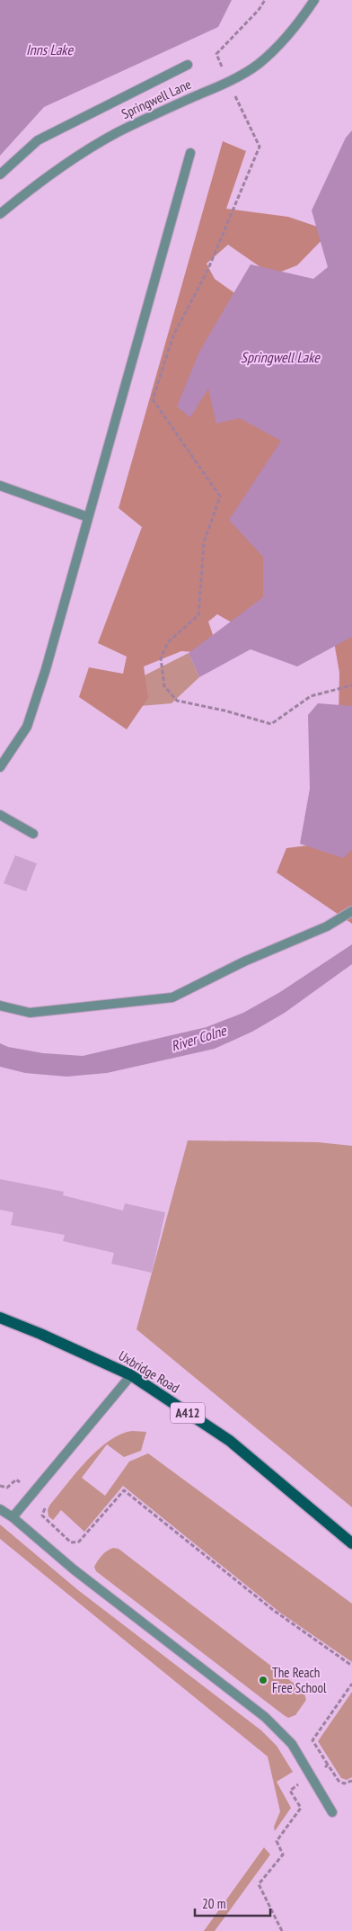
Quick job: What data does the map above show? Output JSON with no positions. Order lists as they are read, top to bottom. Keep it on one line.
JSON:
{"streets":{"main road":["Uxbridge Road","A412"],"street":["Springwell Lane"]},"water":["Inns Lake","Springwell Lake","River Colne"],"places":["The Reach Free School"],"scale_bar":"20 m"}
